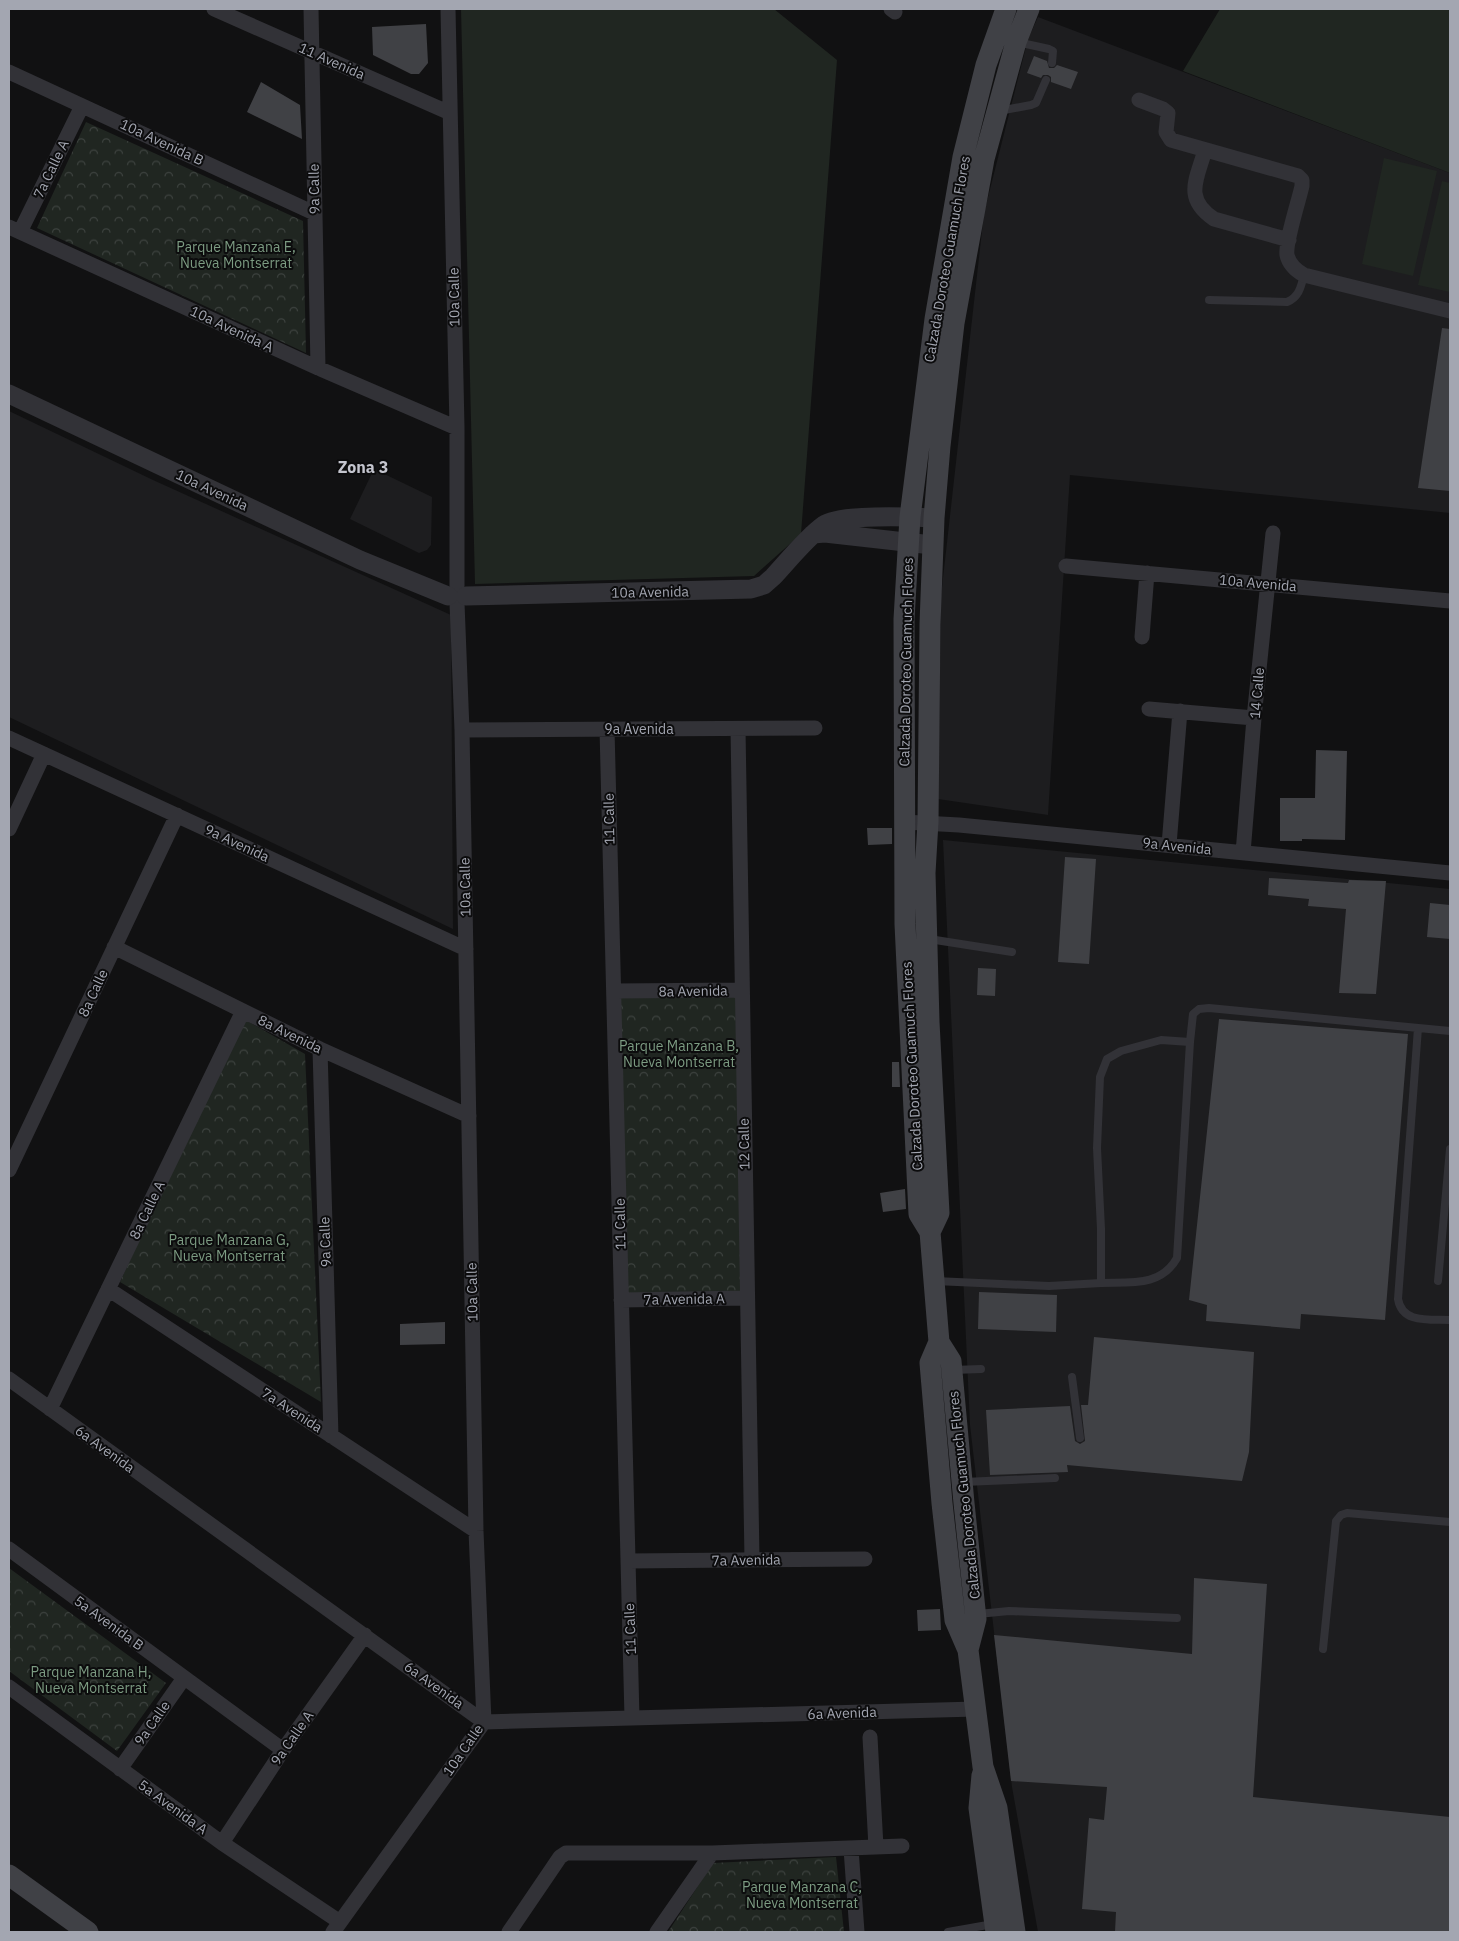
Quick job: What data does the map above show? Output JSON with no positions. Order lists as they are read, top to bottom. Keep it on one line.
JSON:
{"streets":{"main road":["Calzada Doroteo Guamuch Flores"],"street":["11 Avenida","10a Avenida B","7a Calle A","9a Calle","10a Calle","10a Avenida A","10a Avenida","14 Calle","9a Avenida","11 Calle","8a Avenida","8a Calle","12 Calle","8a Calle A","7a Avenida A","7a Avenida","6a Avenida","5a Avenida B","9a Calle A","5a Avenida A"]},"crossings":[["11 Avenida","9a Calle"],["11 Avenida","10a Calle"],["10a Avenida B","7a Calle A"],["10a Avenida B","9a Calle"],["7a Calle A","10a Avenida A"],["9a Calle","10a Avenida A"],["9a Calle","8a Avenida"],["9a Calle","7a Avenida"],["9a Calle","5a Avenida B"],["9a Calle","5a Avenida A"],["Calzada Doroteo Guamuch Flores","10a Avenida"],["Calzada Doroteo Guamuch Flores","9a Avenida"],["Calzada Doroteo Guamuch Flores","6a Avenida"],["10a Calle","10a Avenida A"],["10a Calle","10a Avenida"],["10a Calle","9a Avenida"],["10a Calle","8a Avenida"],["10a Calle","7a Avenida"],["10a Calle","6a Avenida"],["10a Calle","5a Avenida A"],["10a Avenida","14 Calle"],["14 Calle","9a Avenida"],["9a Avenida","11 Calle"],["9a Avenida","8a Calle"],["9a Avenida","12 Calle"],["11 Calle","8a Avenida"],["11 Calle","7a Avenida A"],["11 Calle","7a Avenida"],["11 Calle","6a Avenida"],["8a Avenida","8a Calle"],["8a Avenida","12 Calle"],["8a Avenida","8a Calle A"],["12 Calle","7a Avenida A"],["12 Calle","7a Avenida"],["8a Calle A","7a Avenida"],["8a Calle A","6a Avenida"],["6a Avenida","9a Calle A"],["5a Avenida B","9a Calle A"],["9a Calle A","5a Avenida A"]],"districts":["Zona 3"],"parks":["Parque Manzana E, Nueva Montserrat","Parque Manzana B, Nueva Montserrat","Parque Manzana G, Nueva Montserrat","Parque Manzana H, Nueva Montserrat","Parque Manzana C, Nueva Montserrat"]}
